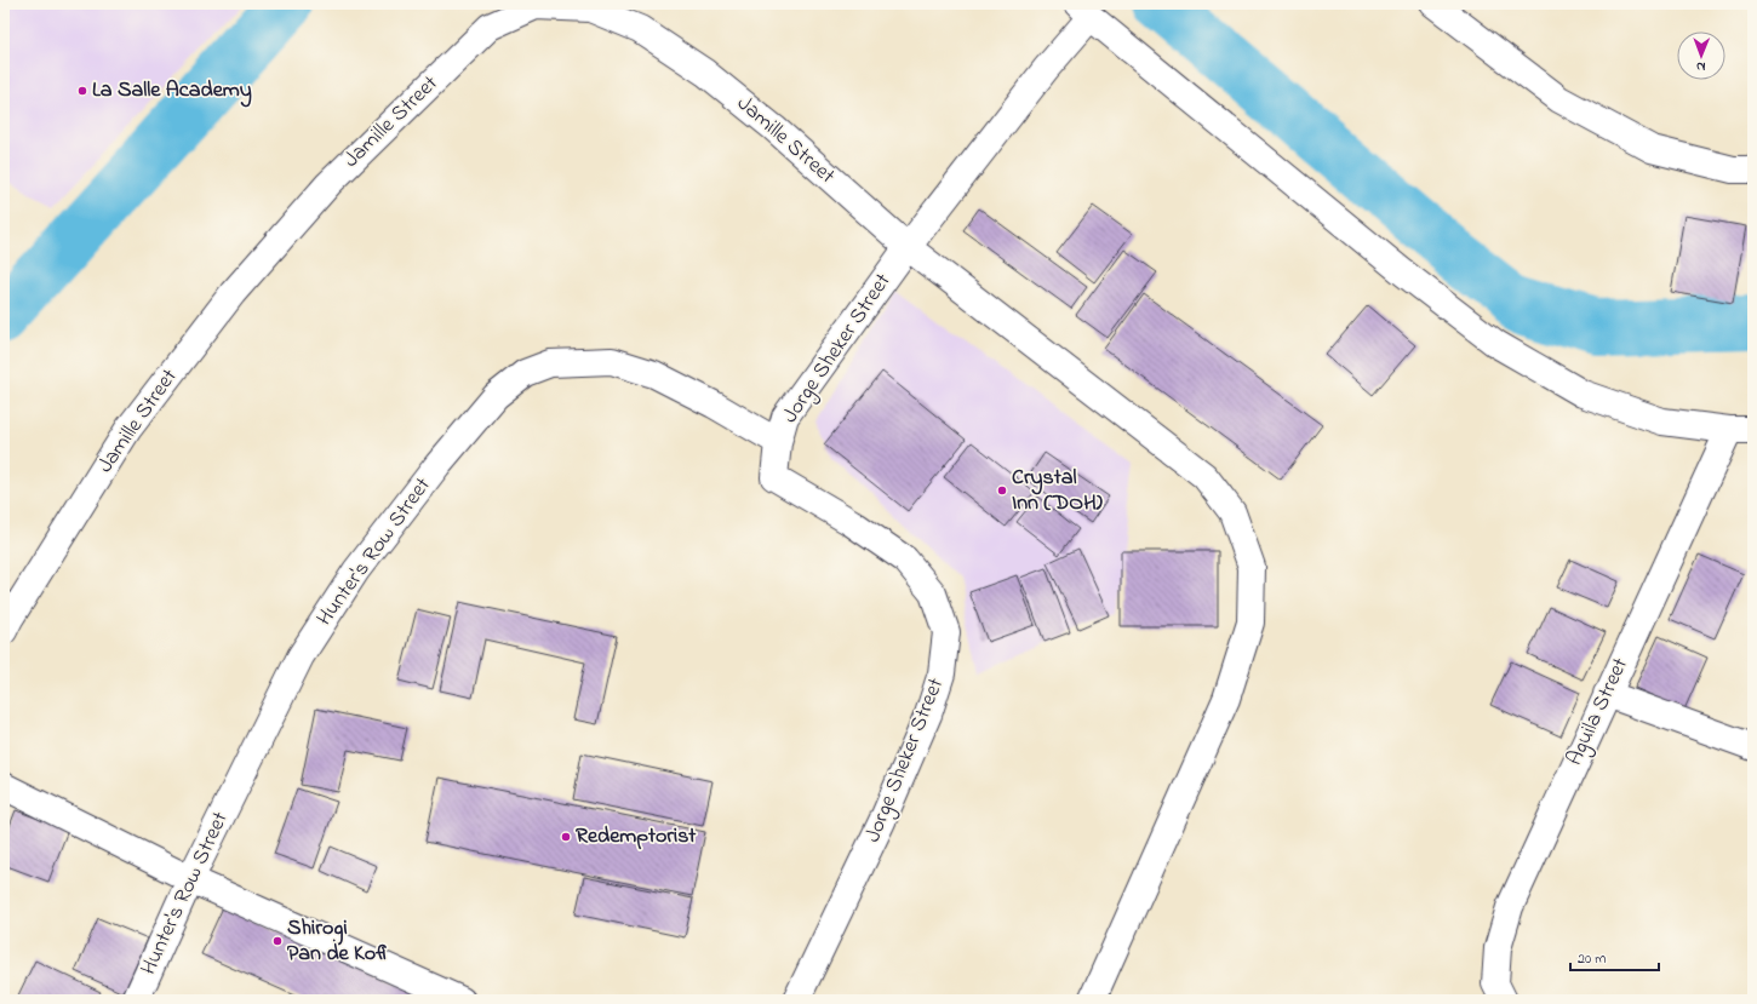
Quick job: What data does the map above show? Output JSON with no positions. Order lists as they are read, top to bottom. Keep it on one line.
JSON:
{"streets":{"street":["Jamille Street","Jorge Sheker Street","Hunter's Row Street","Aguila Street"]},"crossings":[["Jamille Street","Jorge Sheker Street"],["Jorge Sheker Street","Hunter's Row Street"]],"places":["La Salle Academy","Crystal Inn (DOH)","Redemptorist","Shirogi Pan de Kofi"],"scale_bar":"20 m","north":"bottom"}
